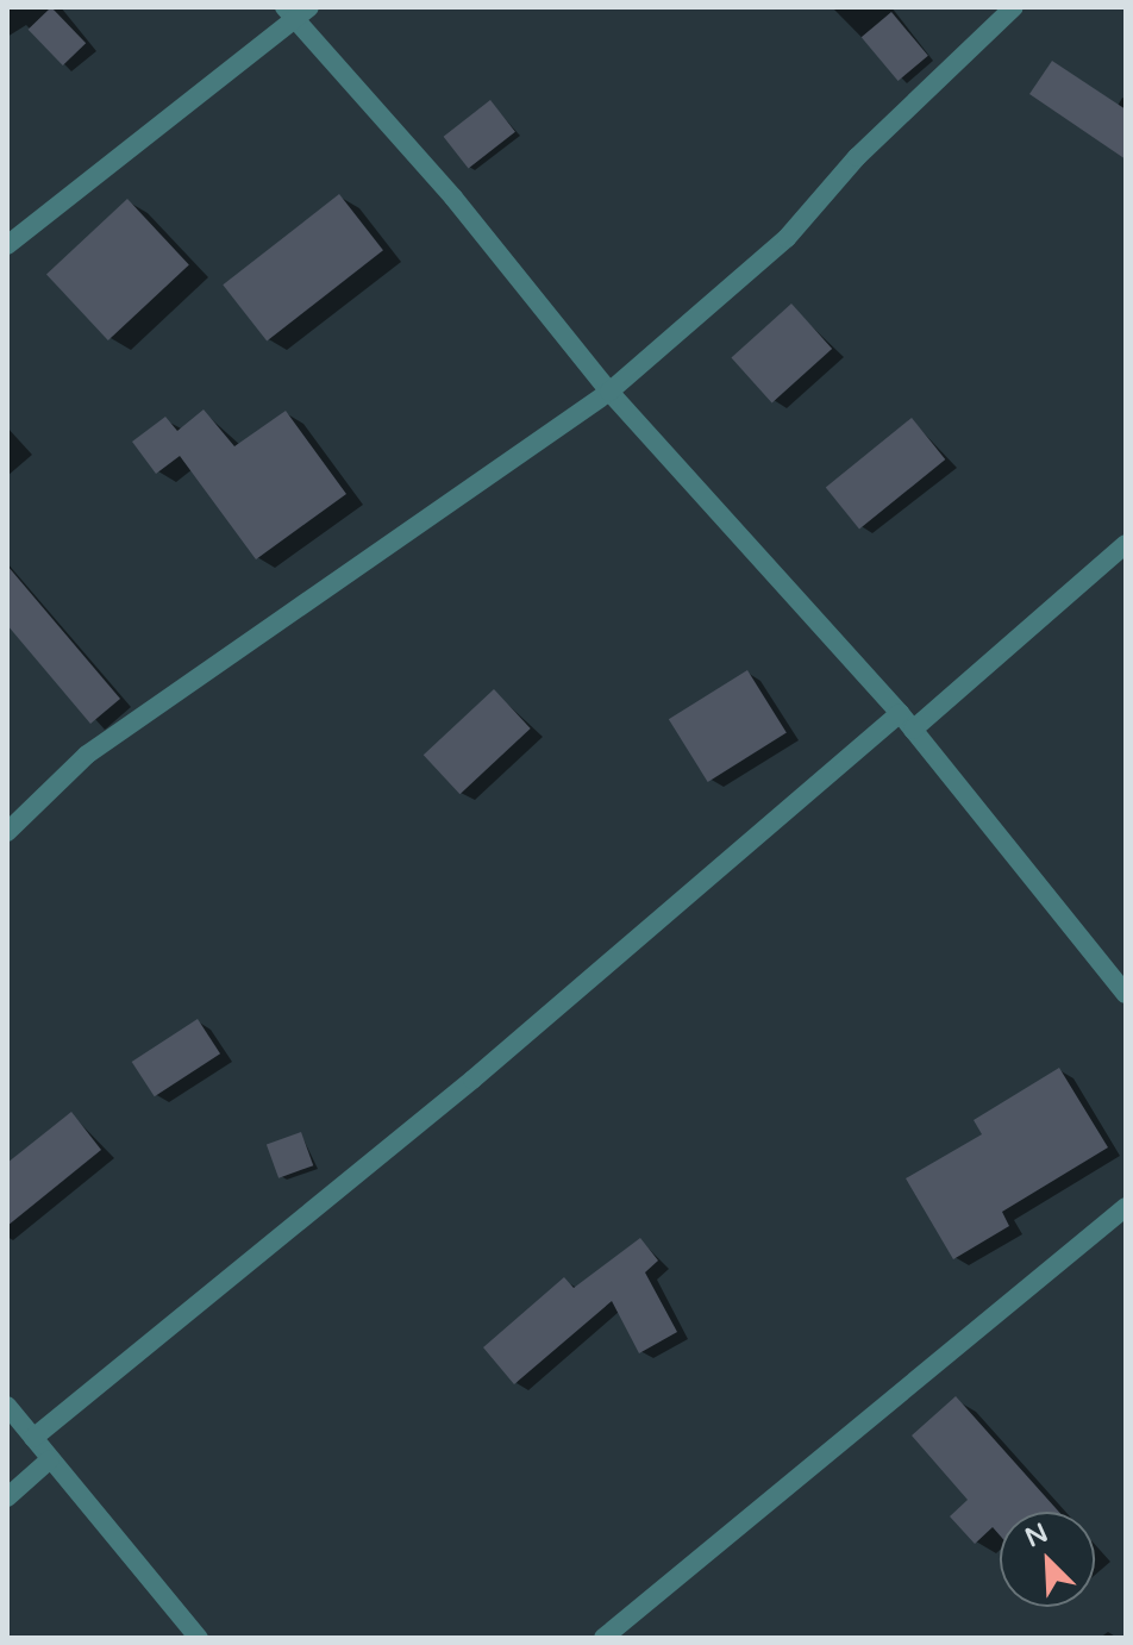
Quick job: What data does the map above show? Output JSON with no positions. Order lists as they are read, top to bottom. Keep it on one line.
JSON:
{"north":"top left"}
